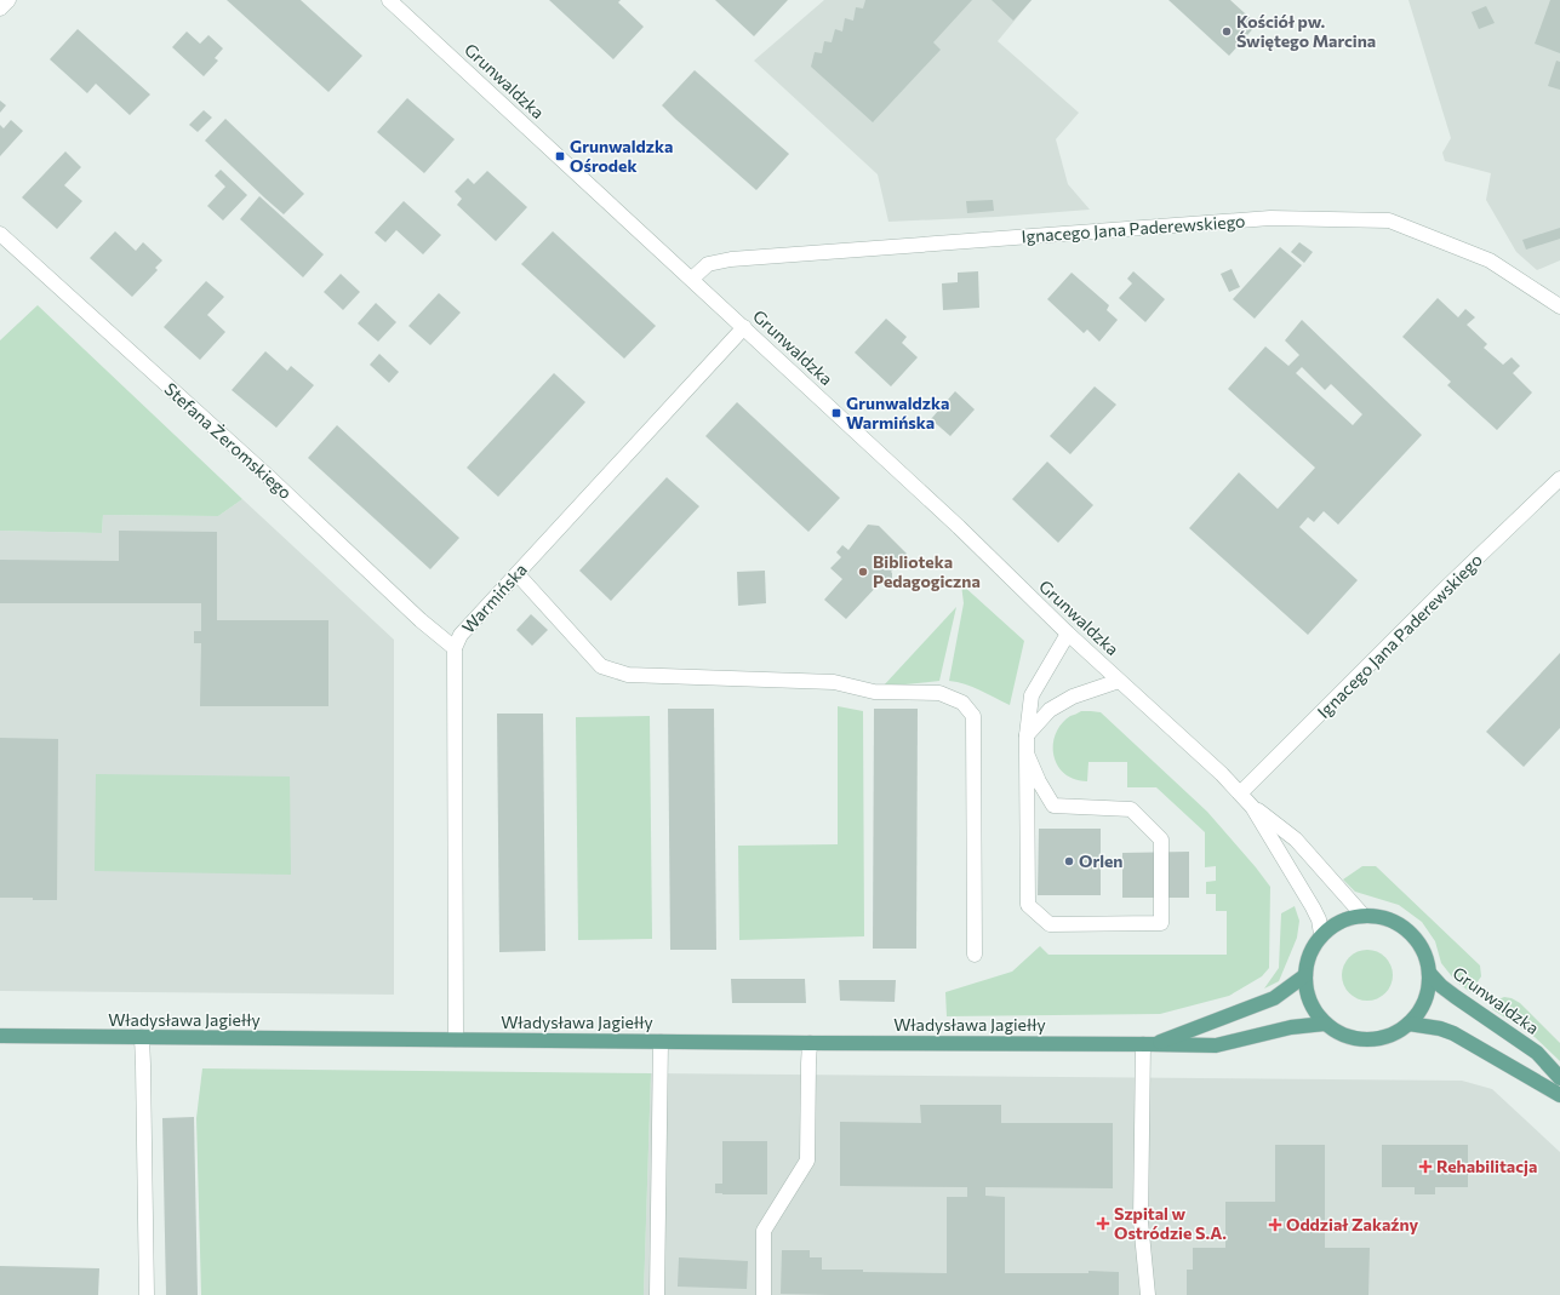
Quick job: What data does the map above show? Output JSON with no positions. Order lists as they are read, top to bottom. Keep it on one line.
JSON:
{"streets":{"main road":["Grunwaldzka","Władysława Jagiełły"],"street":["Ignacego Jana Paderewskiego","Stefana Żeromskiego","Warmińska"]},"crossings":[["Grunwaldzka","Ignacego Jana Paderewskiego"],["Grunwaldzka","Warmińska"],["Grunwaldzka","Władysława Jagiełły"],["Stefana Żeromskiego","Warmińska"],["Warmińska","Władysława Jagiełły"]],"places":{"other":["Kościół pw. Świętego Marcina","Biblioteka Pedagogiczna","Orlen"],"transit":["Grunwaldzka Ośrodek","Grunwaldzka Warmińska"],"health":["Rehabilitacja","Szpital w Ostródzie S.A.","Oddział Zakaźny"]}}
